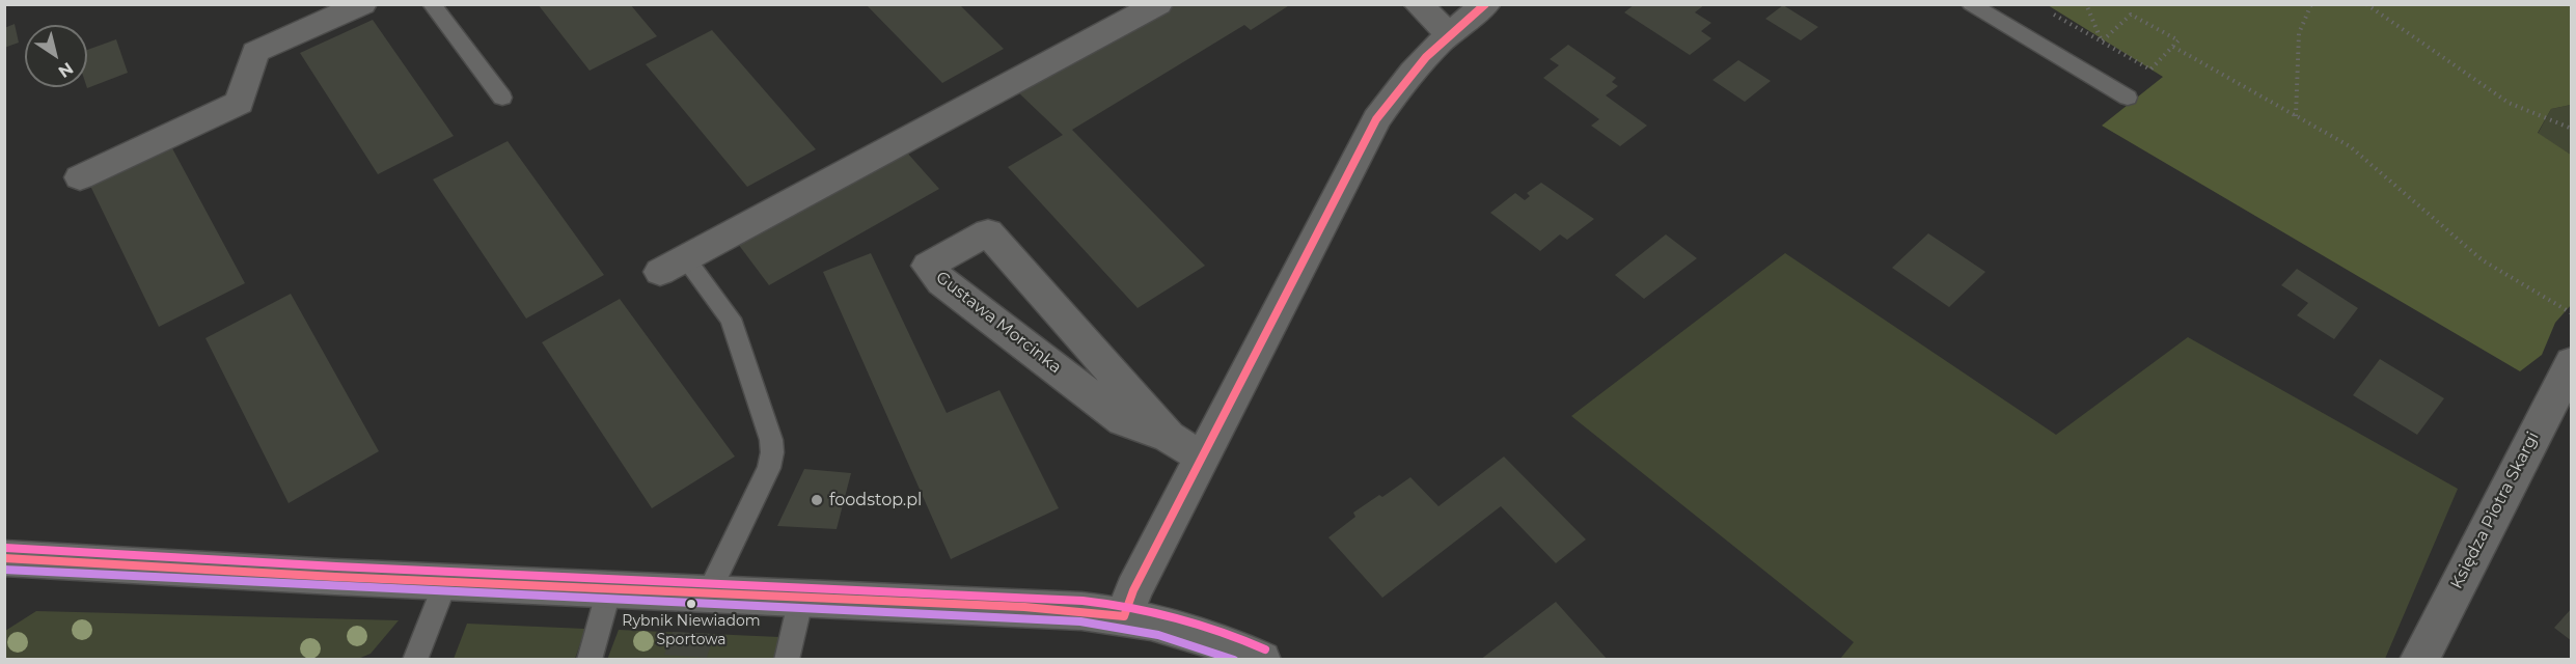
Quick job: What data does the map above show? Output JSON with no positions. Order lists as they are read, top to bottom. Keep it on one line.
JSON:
{"streets":{"street":["Gustawa Morcinka","Księdza Piotra Skargi"]},"places":["foodstop.pl","Rybnik Niewiadom Sportowa"],"north":"bottom right"}
